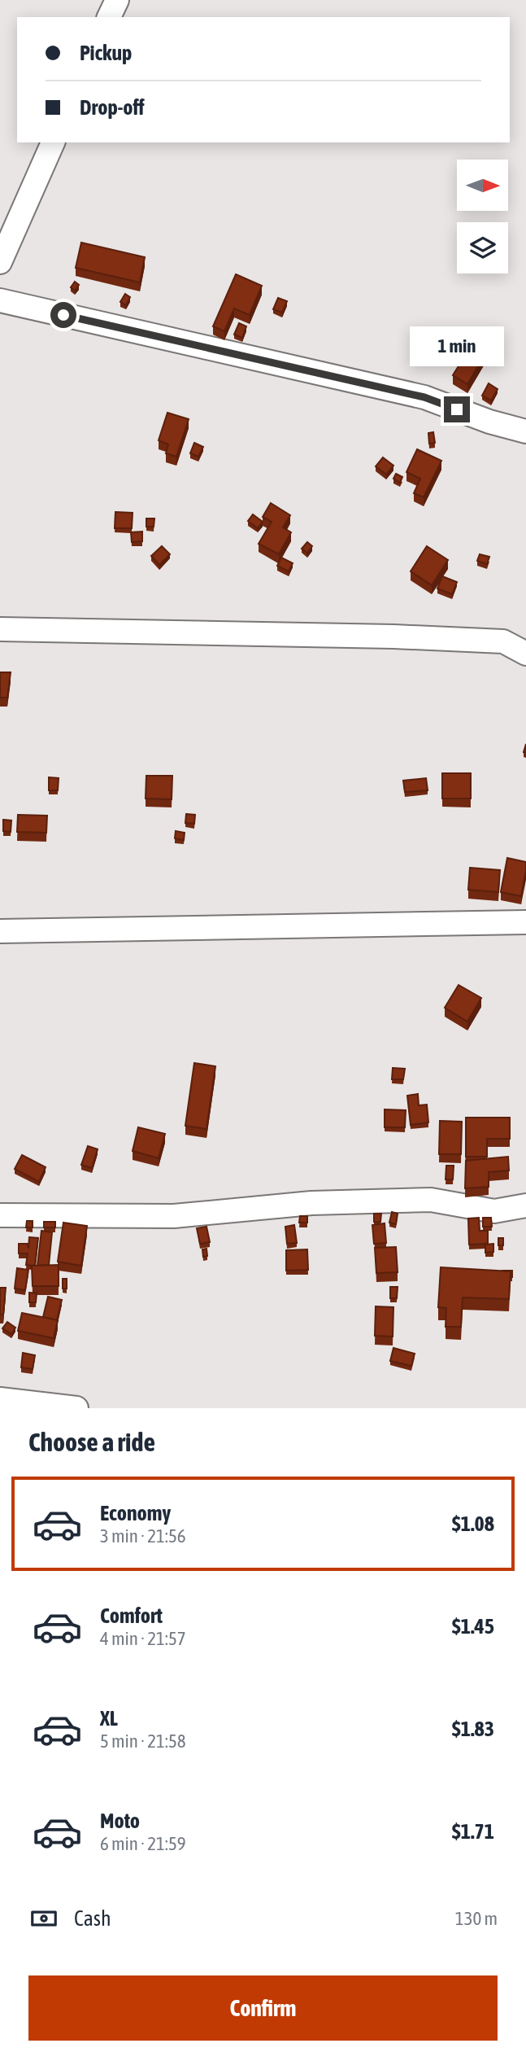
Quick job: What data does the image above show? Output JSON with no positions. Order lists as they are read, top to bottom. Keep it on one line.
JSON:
{"north":"right","page":{"banner":["Pickup","Drop-off"],"bubble":"1 min","heading":"Choose a ride","list":[{"name":"Economy","note":"3 min · 21:56","value":"$1.08"},{"name":"Comfort","note":"4 min · 21:57","value":"$1.45"},{"name":"XL","note":"5 min · 21:58","value":"$1.83"},{"name":"Moto","note":"6 min · 21:59","value":"$1.71"}],"pay":["Cash","130 m"],"buttons":"Confirm"}}
